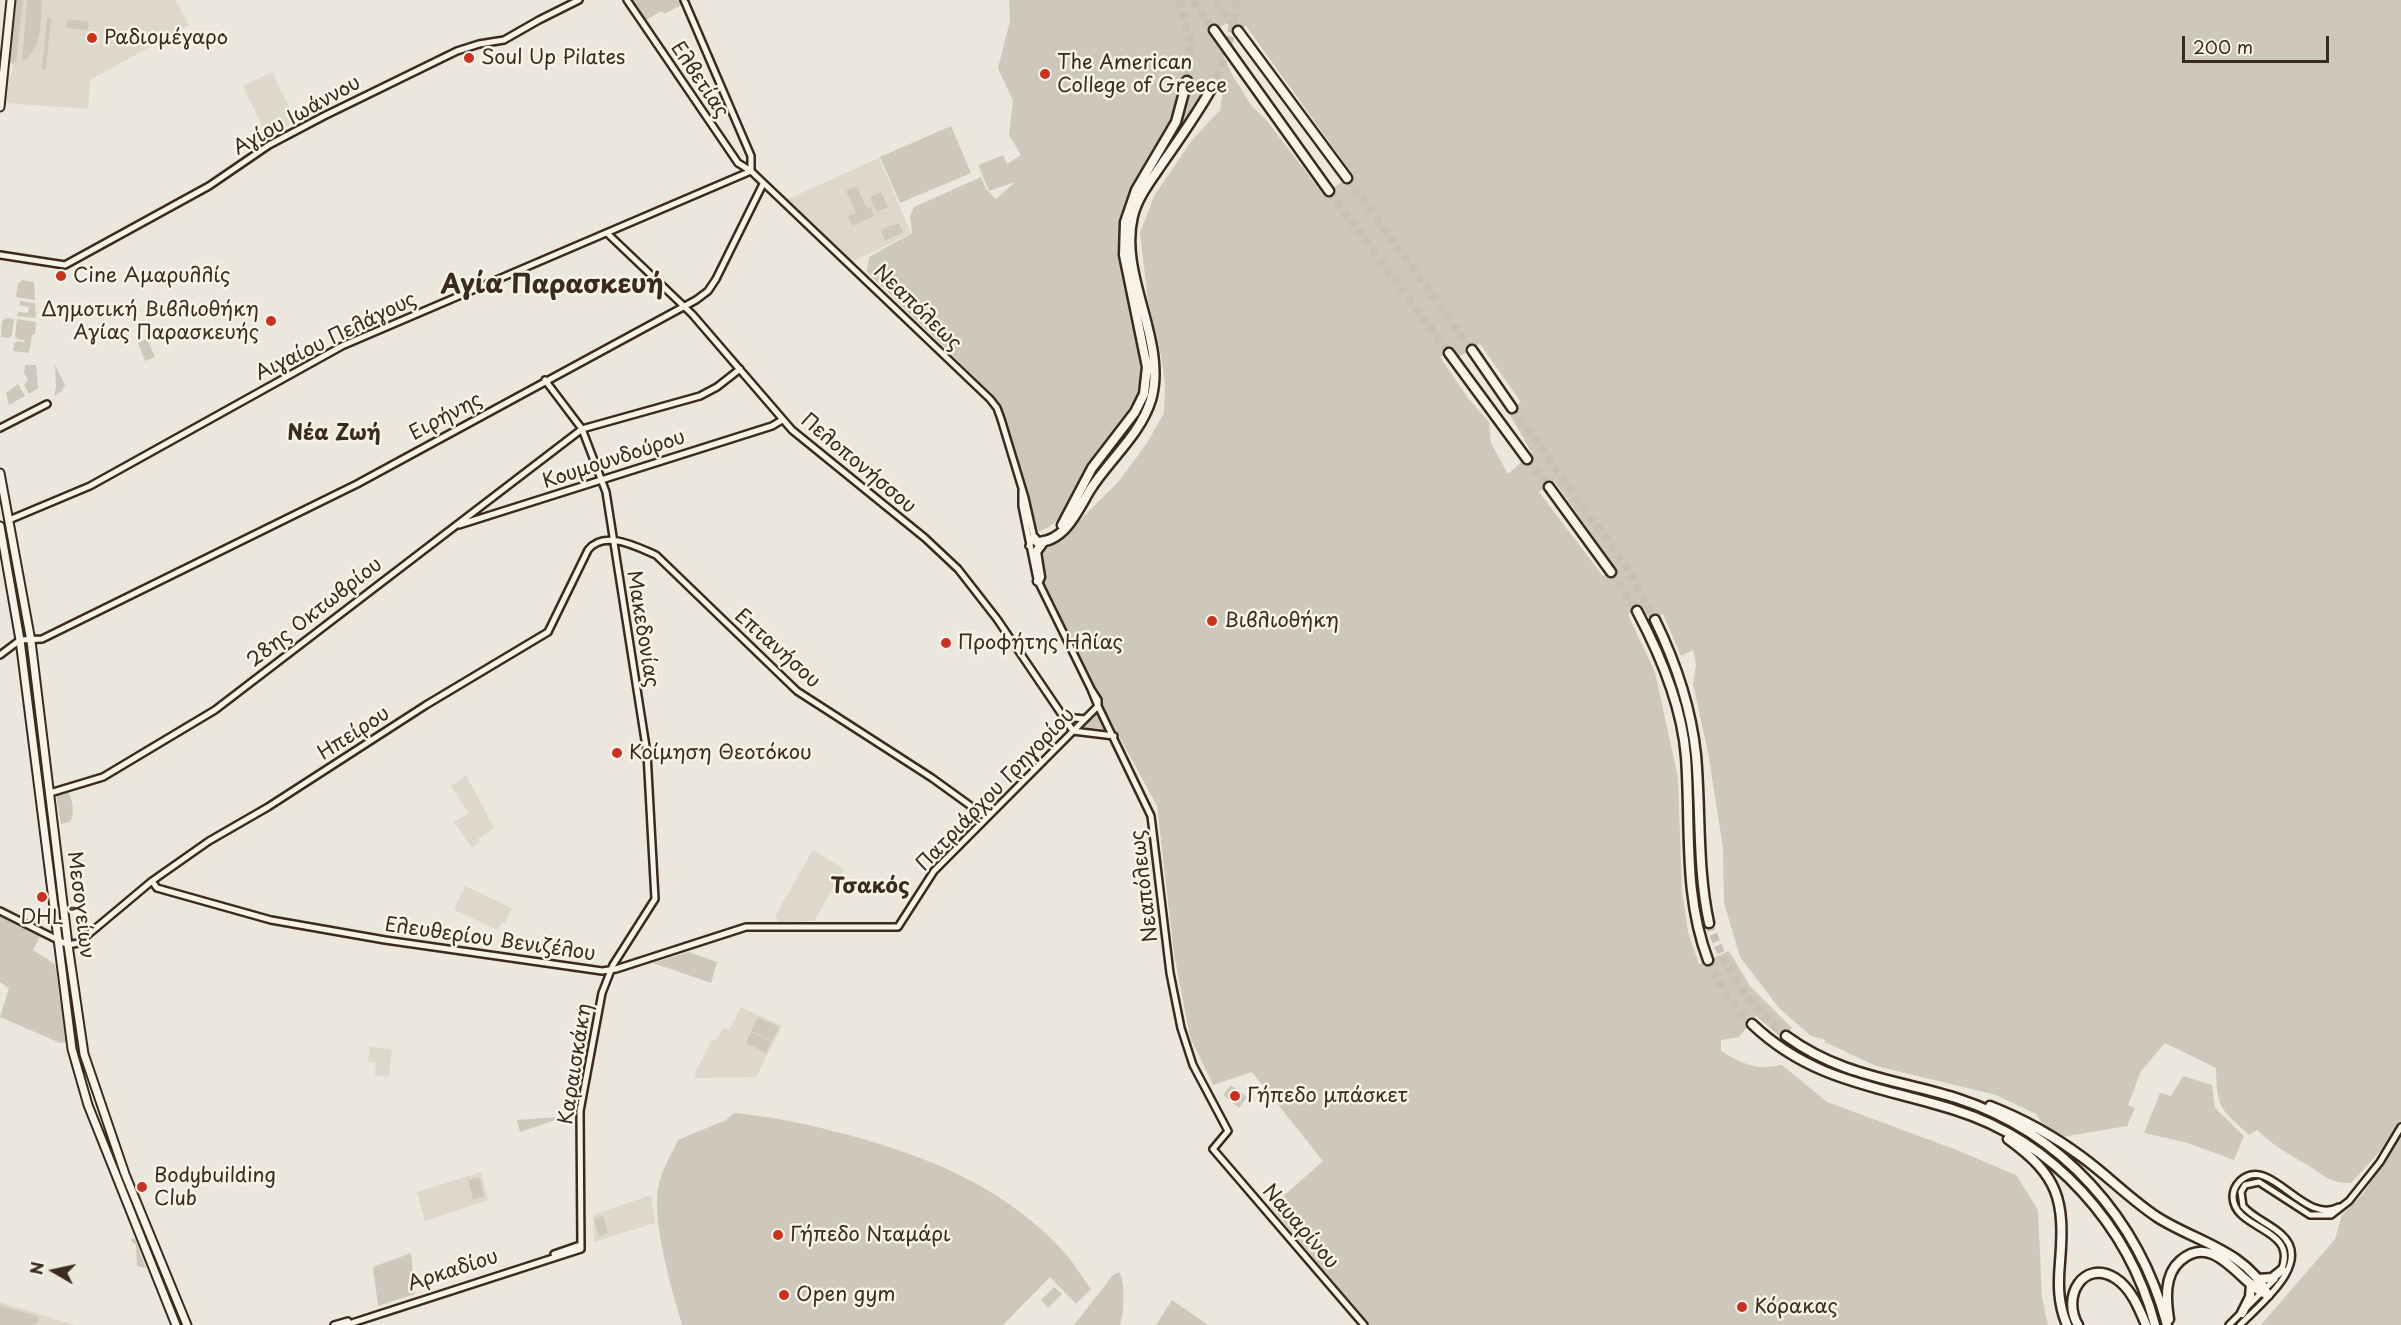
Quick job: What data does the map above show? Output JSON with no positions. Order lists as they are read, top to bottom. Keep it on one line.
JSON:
{"streets":{"main road":["Μεσογείων"],"street":["Ελβετίας","Αγίου Ιωάννου","Νεαπόλεως","Αιγαίου Πελάγους","Ειρήνης","Κουμουνδούρου","Πελοπονήσσου","28ης Οκτωβρίου","Μακεδονίας","Επτανήσου","Ηπείρου","Πατριάρχου Γρηγορίου","Ελευθερίου Βενιζέλου","Καραισκάκη","Ναυαρίνου","Αρκαδίου"]},"crossings":[["Ελβετίας","Νεαπόλεως"],["Ελβετίας","Αιγαίου Πελάγους"],["Νεαπόλεως","Αιγαίου Πελάγους"],["Νεαπόλεως","Ειρήνης"],["Νεαπόλεως","Πατριάρχου Γρηγορίου"],["Νεαπόλεως","Ναυαρίνου"],["Αιγαίου Πελάγους","Πελοπονήσσου"],["Αιγαίου Πελάγους","Μεσογείων"],["Ειρήνης","Πελοπονήσσου"],["Ειρήνης","Μακεδονίας"],["Ειρήνης","Μεσογείων"],["Κουμουνδούρου","Πελοπονήσσου"],["Κουμουνδούρου","28ης Οκτωβρίου"],["Κουμουνδούρου","Μακεδονίας"],["Πελοπονήσσου","Πατριάρχου Γρηγορίου"],["28ης Οκτωβρίου","Μακεδονίας"],["28ης Οκτωβρίου","Μεσογείων"],["Μακεδονίας","Επτανήσου"],["Μακεδονίας","Ηπείρου"],["Μακεδονίας","Καραισκάκη"],["Επτανήσου","Ηπείρου"],["Επτανήσου","Πατριάρχου Γρηγορίου"],["Ηπείρου","Μεσογείων"],["Ηπείρου","Ελευθερίου Βενιζέλου"],["Πατριάρχου Γρηγορίου","Ελευθερίου Βενιζέλου"],["Ελευθερίου Βενιζέλου","Καραισκάκη"],["Καραισκάκη","Αρκαδίου"]],"districts":["Αγία Παρασκευή","Νέα Ζωή","Τσακός"],"places":["Ραδιομέγαρο","Soul Up Pilates","The American College of Greece","Cine Αμαρυλλίς","Δημοτική Βιβλιοθήκη Αγίας Παρασκευής","Βιβλιοθήκη","Προφήτης Ηλίας","Κοίμηση Θεοτόκου","DHL","Γήπεδο μπάσκετ","Bodybuilding Club","Γήπεδο Νταμάρι","Open gym","Κόρακας"],"scale_bar":"200 m","north":"left"}
